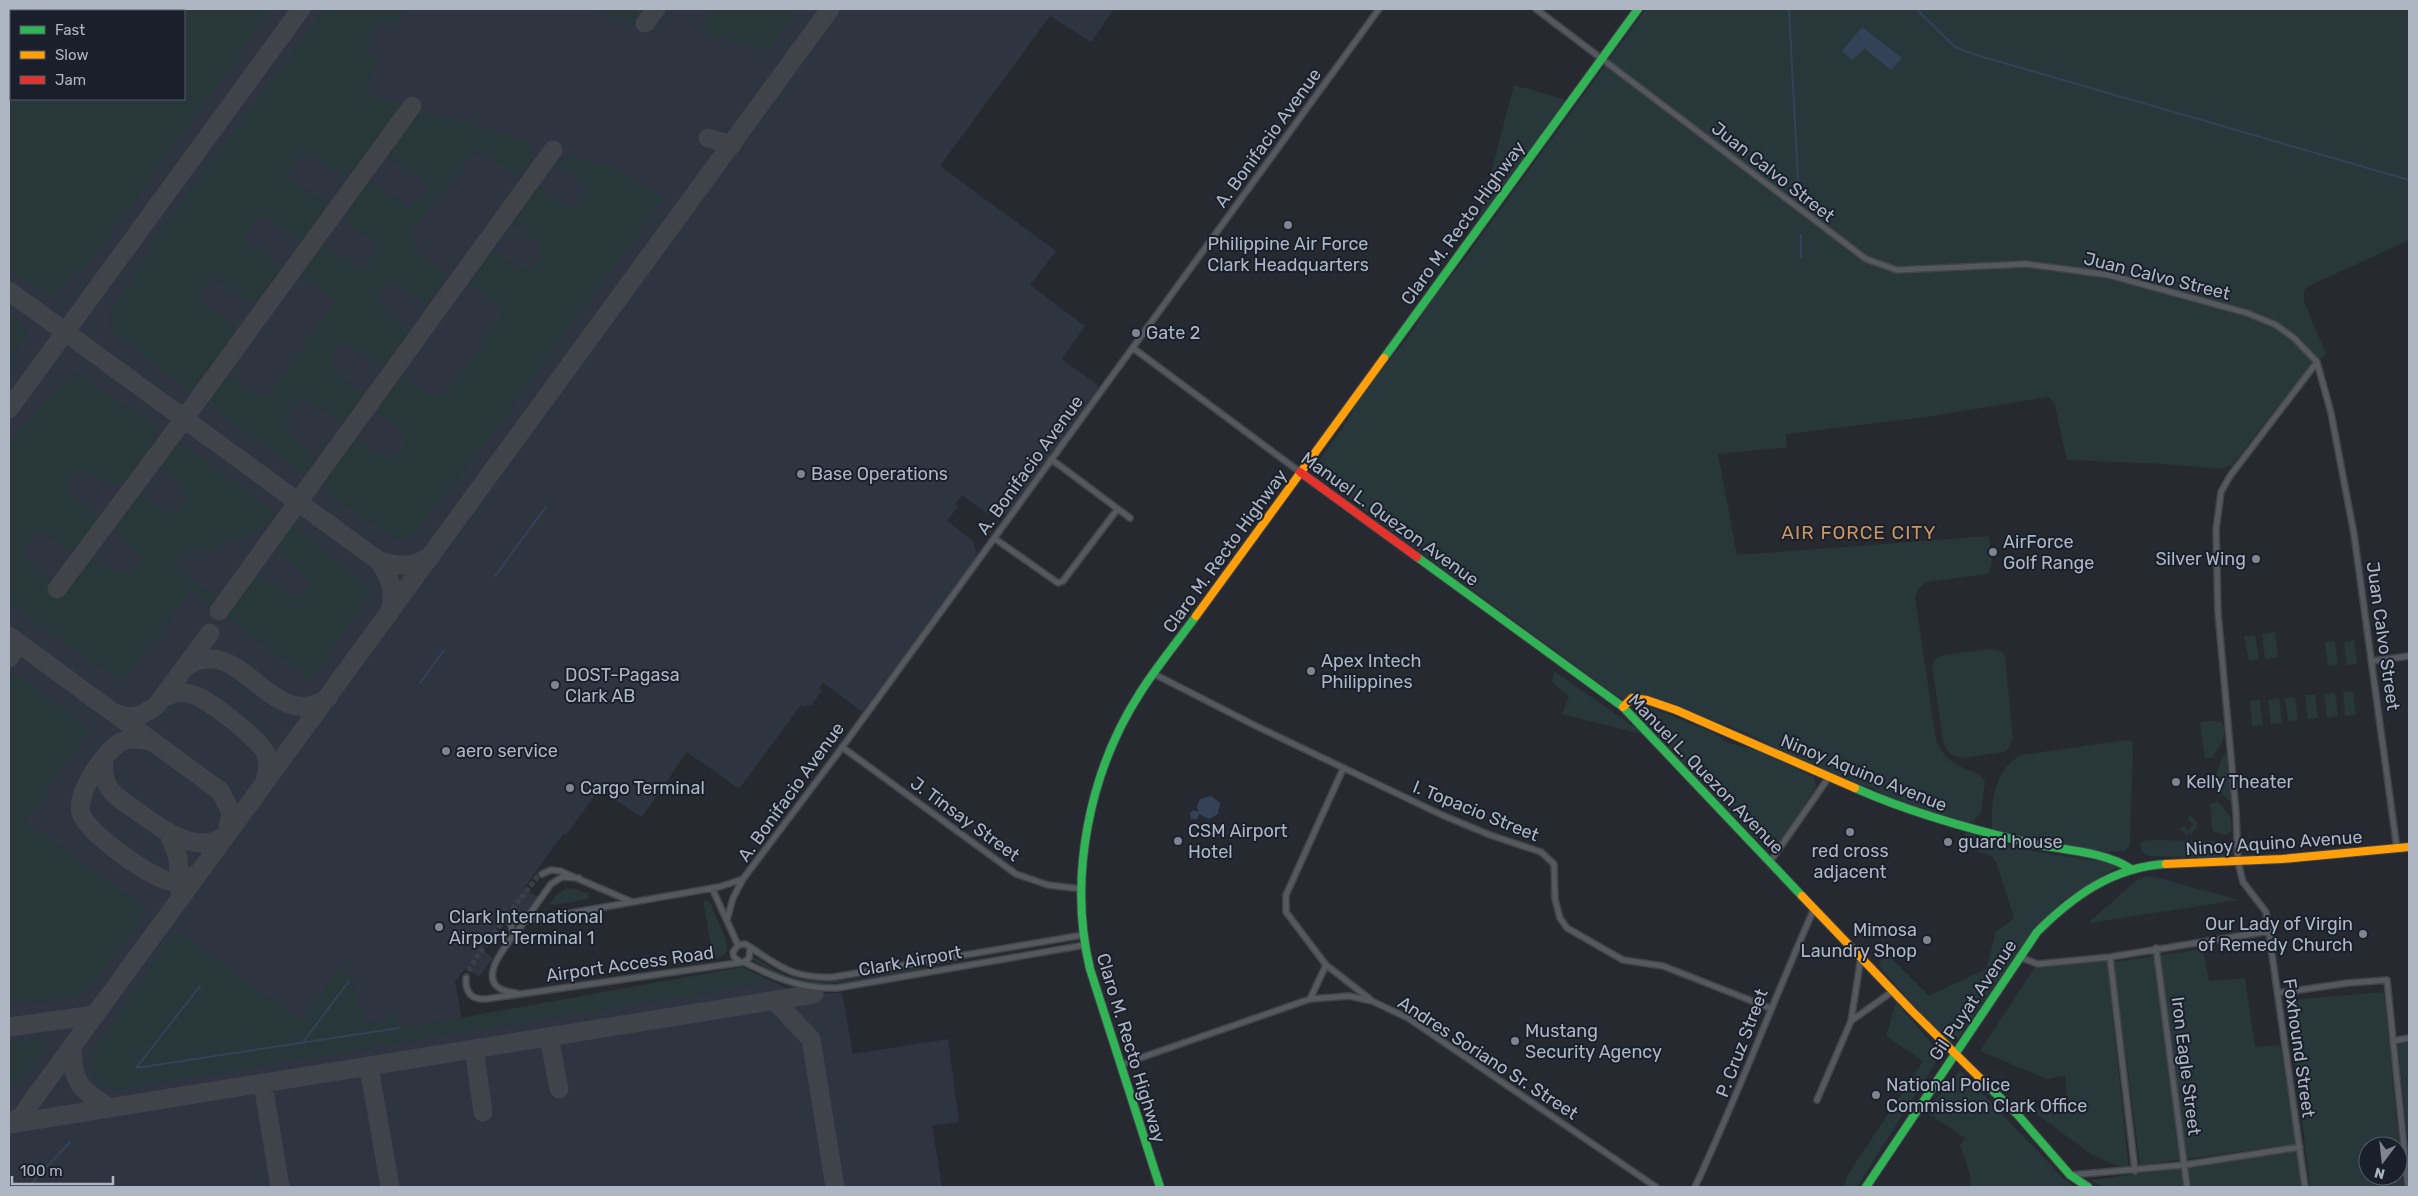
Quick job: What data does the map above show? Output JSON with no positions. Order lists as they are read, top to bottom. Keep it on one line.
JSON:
{"streets":{"main road":["Claro M. Recto Highway","Manuel L. Quezon Avenue","Ninoy Aquino Avenue","Gil Puyat Avenue"],"street":["A. Bonifacio Avenue","Juan Calvo Street","I. Topacio Street","J. Tinsay Street","Clark Airport","Airport Access Road","P. Cruz Street","Foxhound Street","Andres Soriano Sr. Street","Iron Eagle Street"]},"crossings":[["A. Bonifacio Avenue","Manuel L. Quezon Avenue"],["A. Bonifacio Avenue","J. Tinsay Street"],["Juan Calvo Street","Claro M. Recto Highway"],["Juan Calvo Street","Ninoy Aquino Avenue"],["Juan Calvo Street","Foxhound Street"],["Claro M. Recto Highway","Manuel L. Quezon Avenue"],["Claro M. Recto Highway","I. Topacio Street"],["Claro M. Recto Highway","J. Tinsay Street"],["Claro M. Recto Highway","Clark Airport"],["Claro M. Recto Highway","Andres Soriano Sr. Street"],["Manuel L. Quezon Avenue","Ninoy Aquino Avenue"],["Manuel L. Quezon Avenue","Gil Puyat Avenue"],["Manuel L. Quezon Avenue","P. Cruz Street"],["Ninoy Aquino Avenue","Gil Puyat Avenue"],["Ninoy Aquino Avenue","Foxhound Street"],["I. Topacio Street","P. Cruz Street"],["Clark Airport","Airport Access Road"]],"districts":["AIR FORCE CITY"],"places":["Philippine Air Force Clark Headquarters","Gate 2","Base Operations","AirForce Golf Range","Silver Wing","Apex Intech Philippines","DOST-Pagasa Clark AB","aero service","Kelly Theater","Cargo Terminal","red cross adjacent","CSM Airport Hotel","guard house","Clark International Airport Terminal 1","Our Lady of Virgin of Remedy Church","Mimosa Laundry Shop","Mustang Security Agency","National Police Commission Clark Office"],"legend":["Fast","Slow","Jam"],"scale_bar":"100 m","north":"bottom"}
